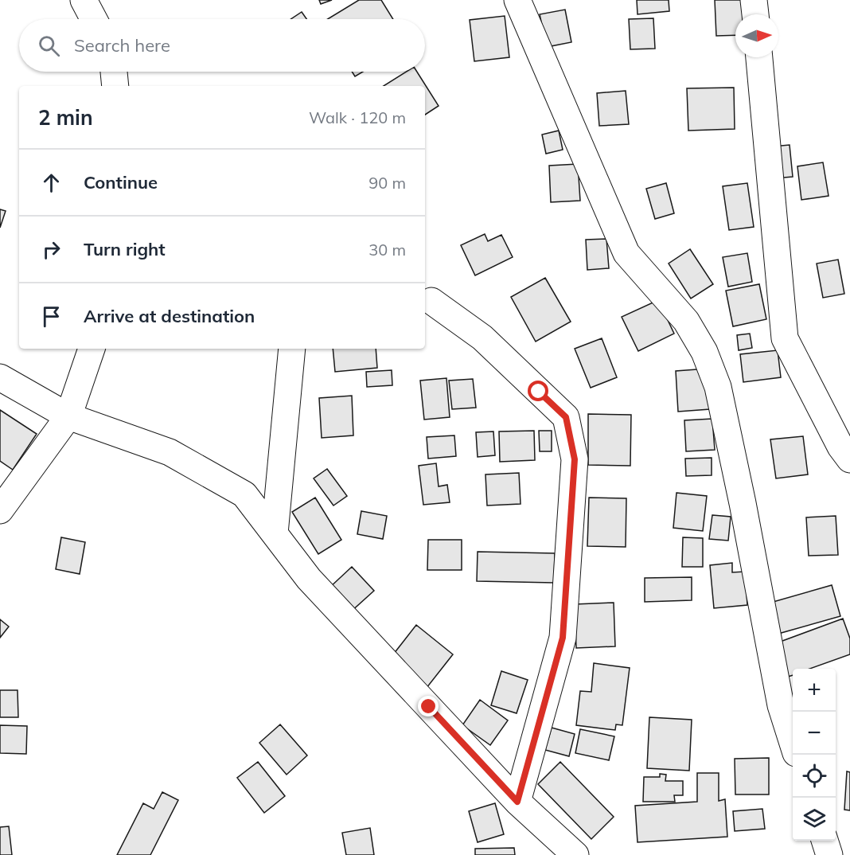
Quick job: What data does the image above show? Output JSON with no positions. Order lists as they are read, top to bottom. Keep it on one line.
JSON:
{"north":"right","page":{"search":"Search here","heading":["2 min","Walk · 120 m"],"list":[["Continue","90 m"],["Turn right","30 m"],"Arrive at destination"],"map_buttons":["+","−"]}}
